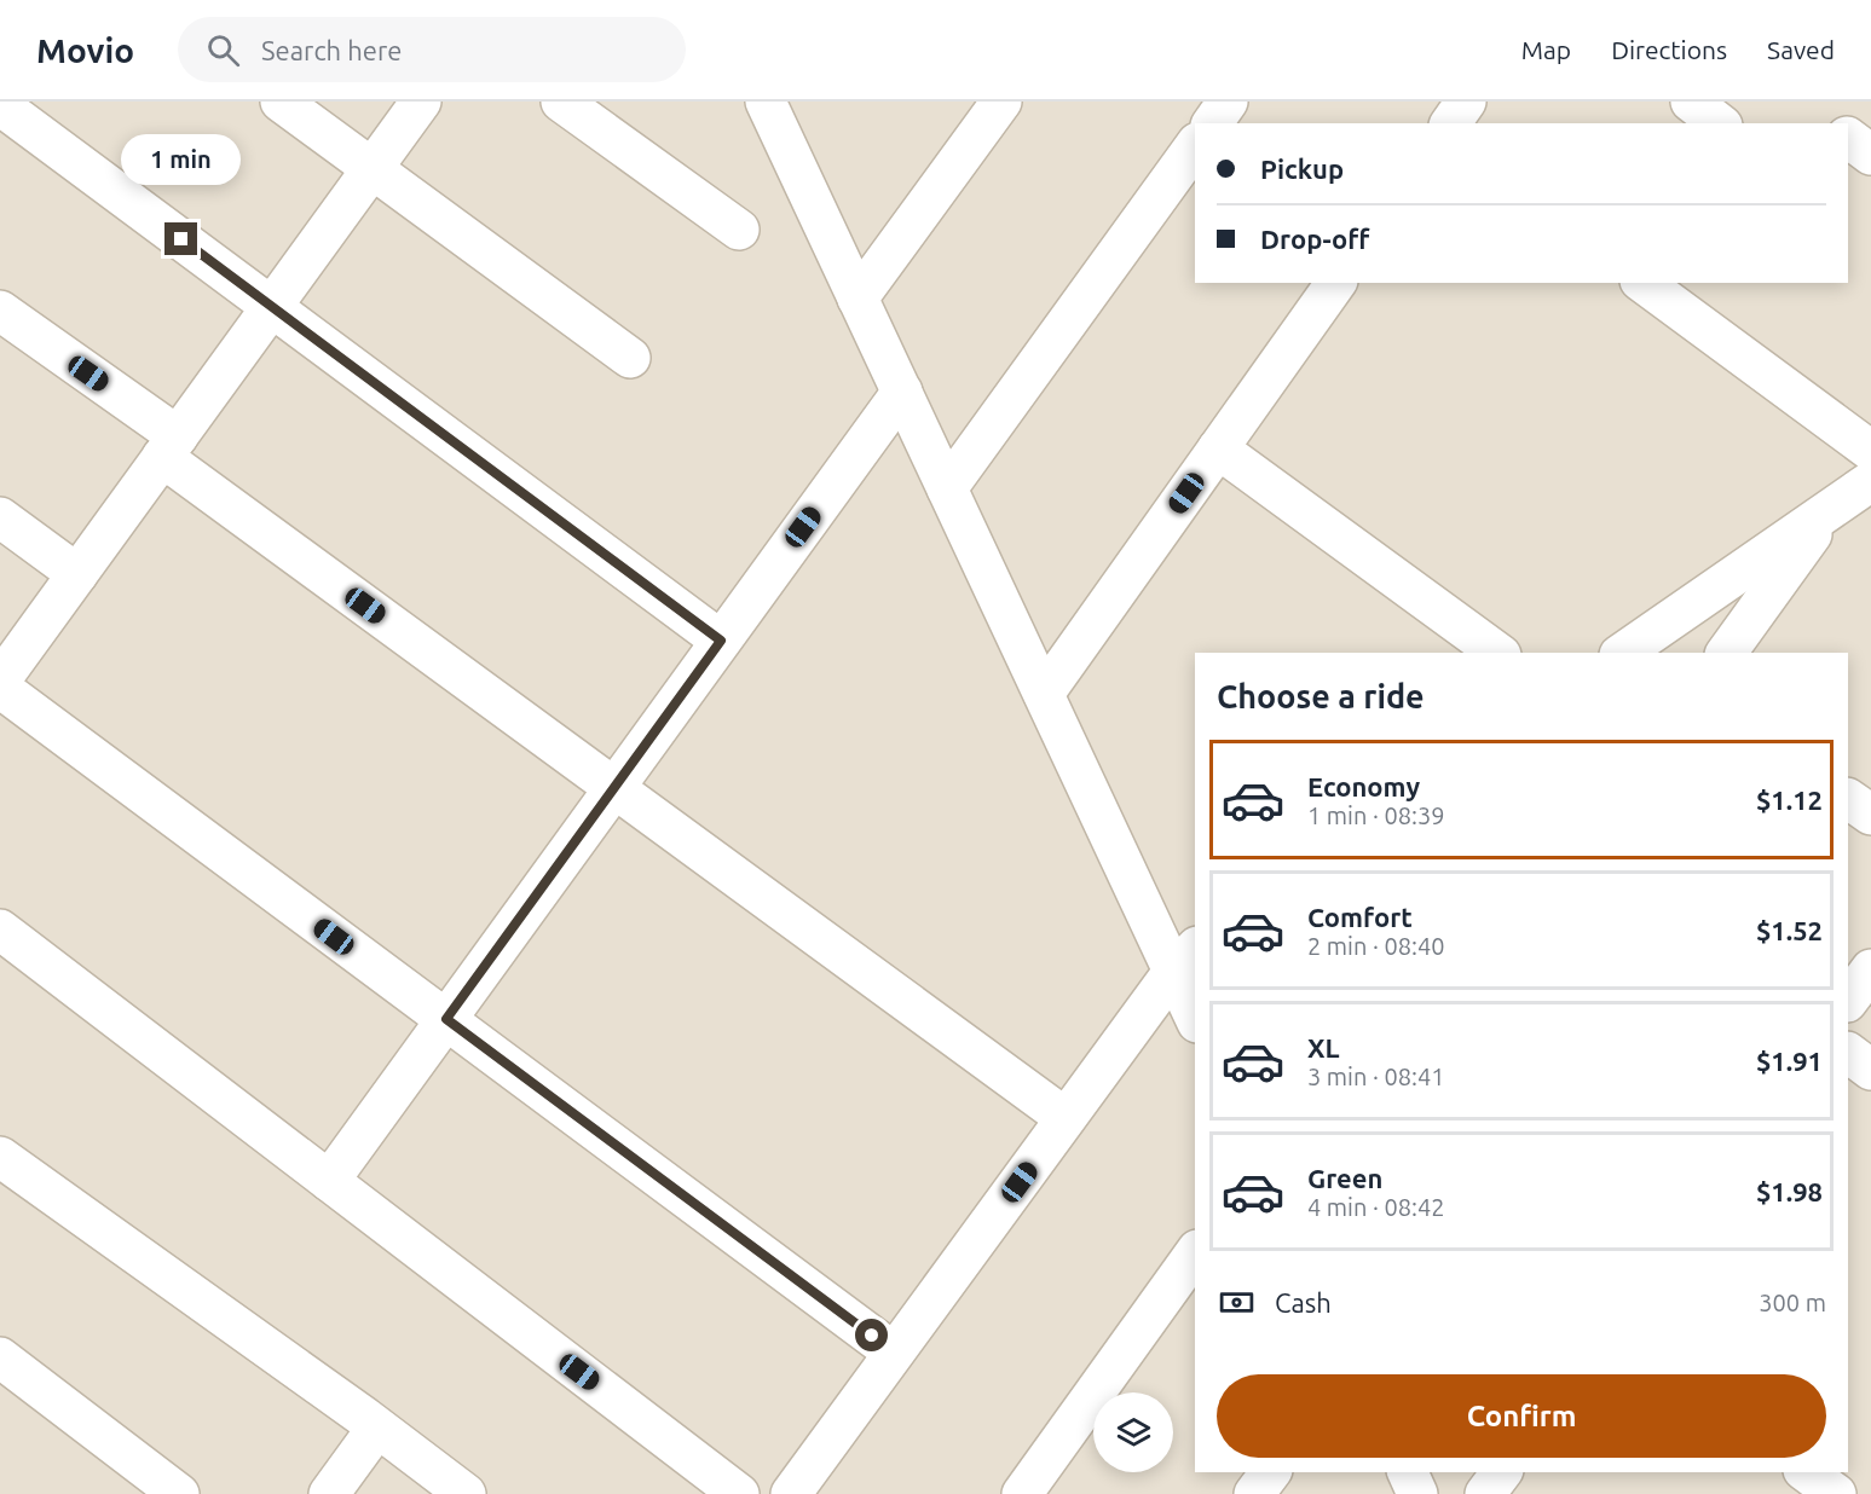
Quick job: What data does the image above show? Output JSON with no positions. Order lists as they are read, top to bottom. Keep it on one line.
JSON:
{"page":{"header":"Movio","search":"Search here","nav":["Map","Directions","Saved"],"banner":["Pickup","Drop-off"],"bubble":"1 min","heading":"Choose a ride","list":[{"name":"Economy","note":"1 min · 08:39","value":"$1.12"},{"name":"Comfort","note":"2 min · 08:40","value":"$1.52"},{"name":"XL","note":"3 min · 08:41","value":"$1.91"},{"name":"Green","note":"4 min · 08:42","value":"$1.98"}],"pay":["Cash","300 m"],"buttons":"Confirm"}}
